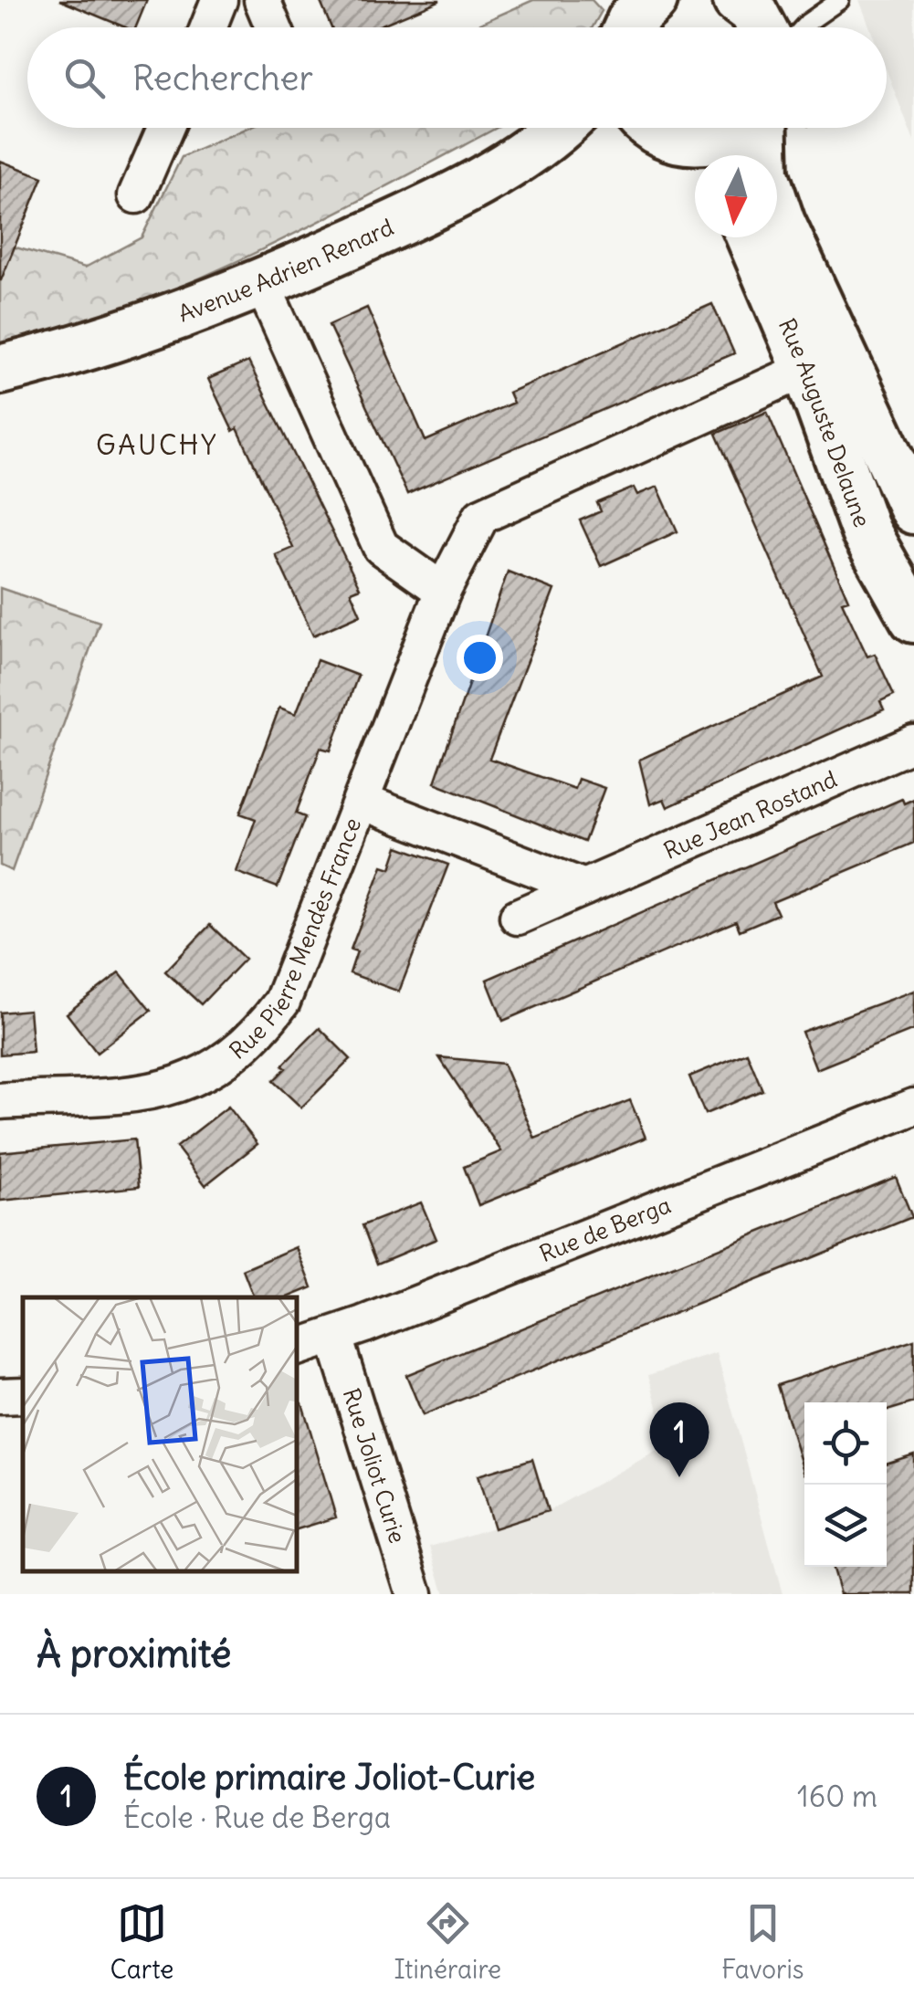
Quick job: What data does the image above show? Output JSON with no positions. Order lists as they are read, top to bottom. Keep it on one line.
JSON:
{"streets":{"street":["Avenue Adrien Renard","Rue Auguste Delaune","Rue Jean Rostand","Rue Pierre Mendès France","Rue de Berga","Rue Joliot Curie"]},"crossings":[["Rue Auguste Delaune","Rue Pierre Mendès France"],["Rue de Berga","Rue Joliot Curie"]],"districts":["GAUCHY"],"north":"bottom","page":{"search":"Rechercher","pins":"1","heading":"À proximité","list":[{"mark":"1","name":"École primaire Joliot-Curie","note":"École · Rue de Berga","value":"160 m"}],"nav":["Carte","Itinéraire","Favoris"]}}
